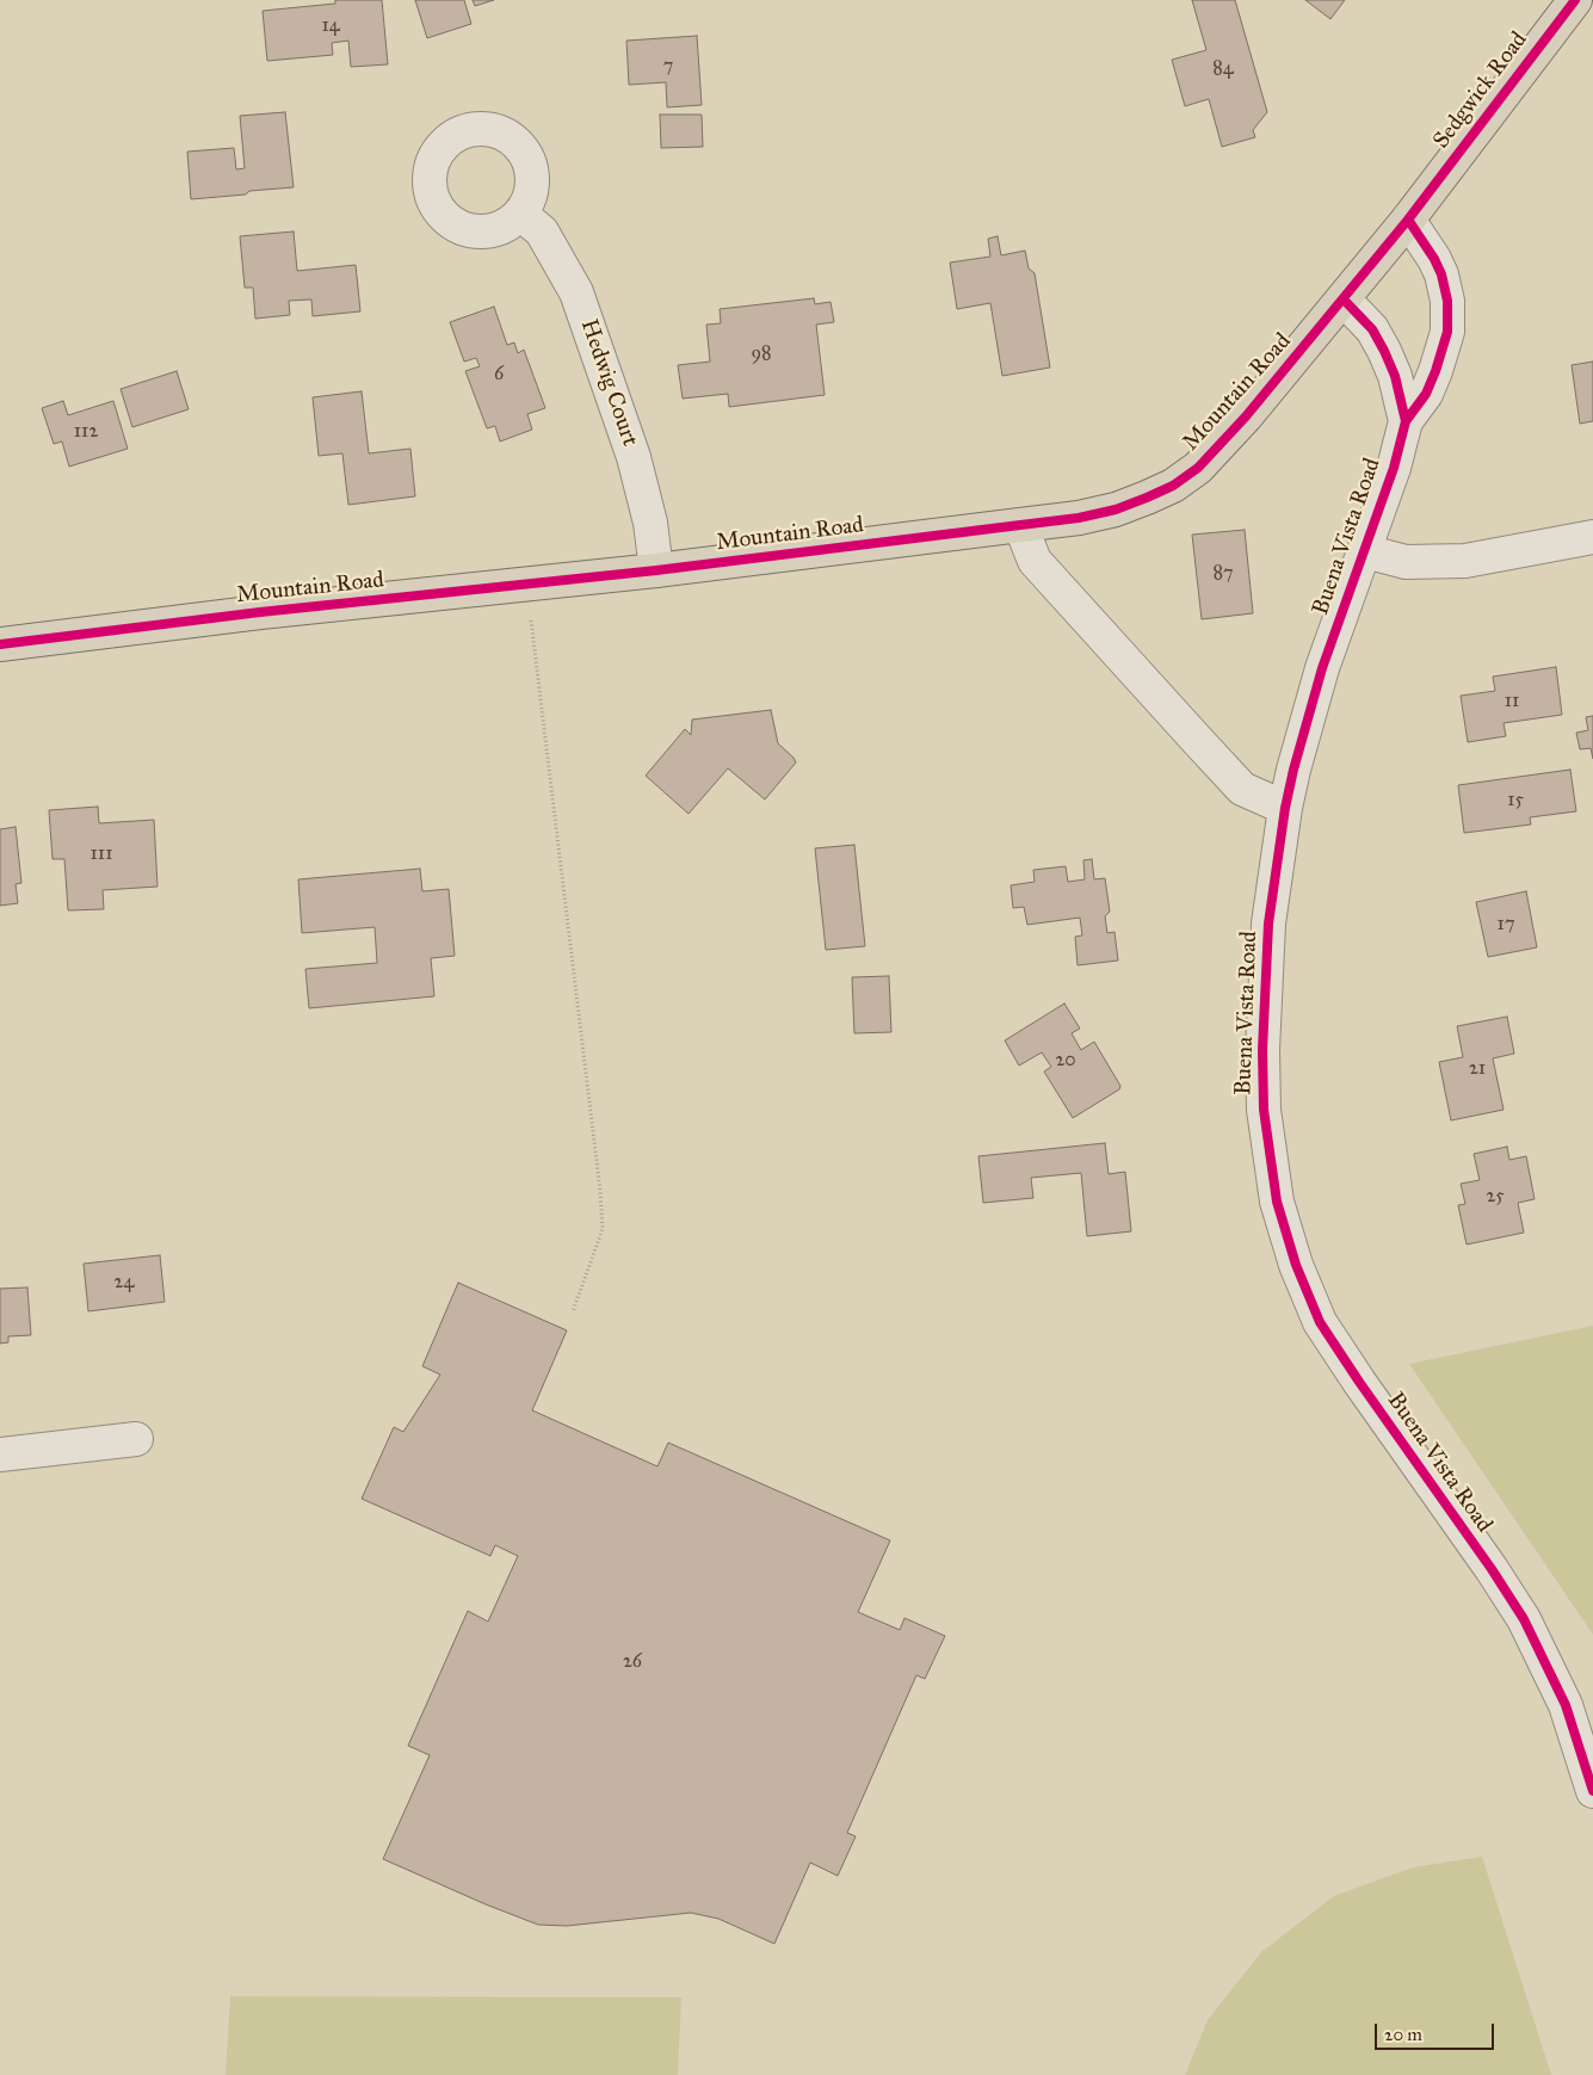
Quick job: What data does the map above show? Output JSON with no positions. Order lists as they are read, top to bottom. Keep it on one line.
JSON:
{"streets":{"main road":["Sedgwick Road","Mountain Road"],"street":["Hedwig Court","Buena Vista Road"]},"crossings":[["Sedgwick Road","Mountain Road"],["Hedwig Court","Mountain Road"],["Mountain Road","Buena Vista Road"]],"house_numbers":["14","7","84","98","6","112","87","11","15","111","17","20","21","25","24","26"],"scale_bar":"20 m"}
